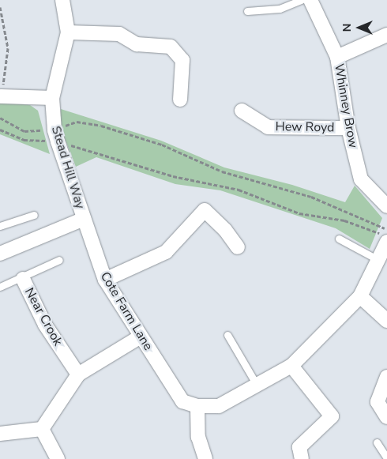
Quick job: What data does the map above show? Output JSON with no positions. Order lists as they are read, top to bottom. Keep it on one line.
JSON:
{"streets":{"street":["Whinney Brow","Hew Royd","Stead Hill Way","Cote Farm Lane","Near Crook"]},"crossings":[["Whinney Brow","Hew Royd"],["Stead Hill Way","Cote Farm Lane"]],"north":"left"}
